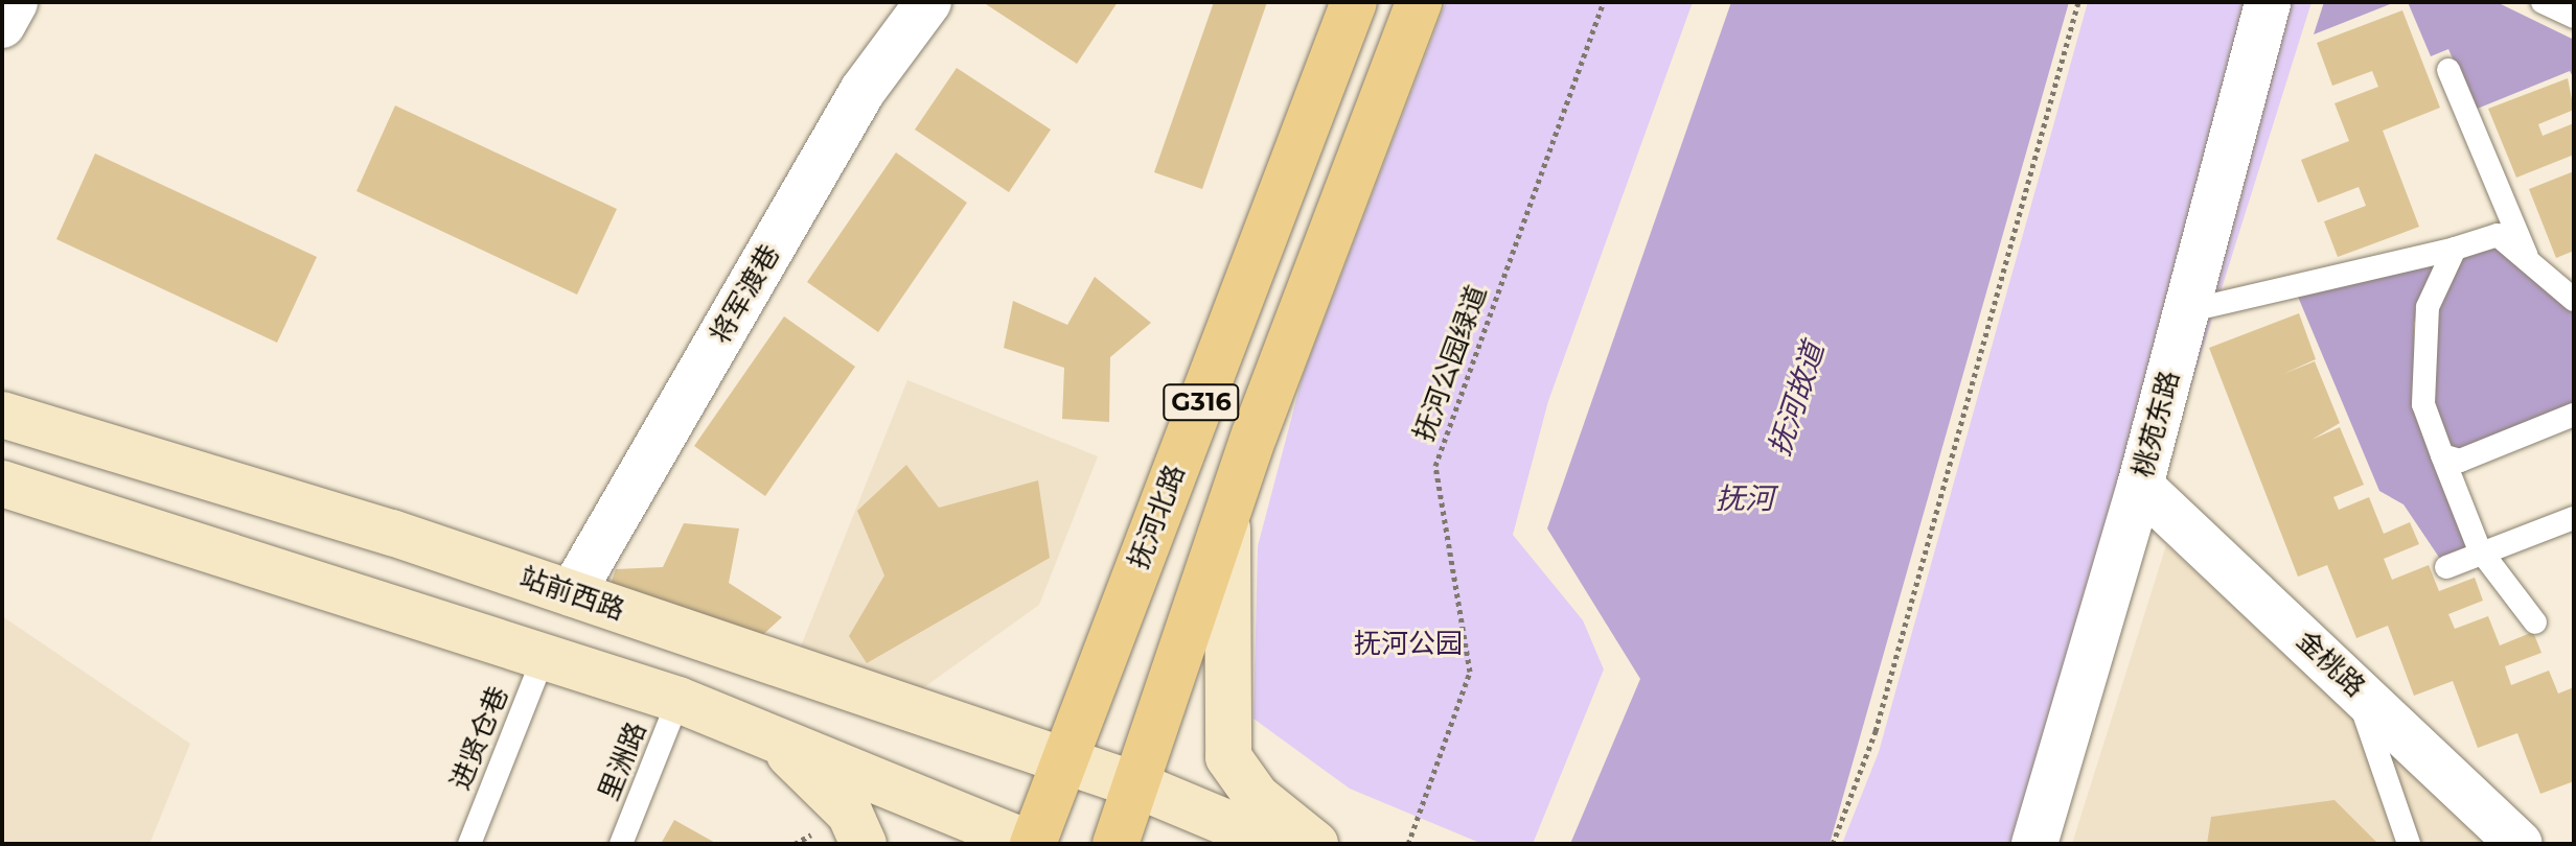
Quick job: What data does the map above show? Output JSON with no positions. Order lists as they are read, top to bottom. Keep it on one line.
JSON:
{"streets":{"main road":["G316","抚河北路","站前西路"],"street":["将军渡巷","桃苑东路","金桃路"],"lane":["进贤仓巷","里洲路"],"path":["抚河公园绿道"]},"crossings":[["将军渡巷","站前西路"],["G316","站前西路"],["桃苑东路","金桃路"],["抚河北路","站前西路"]],"water":["抚河故道","抚河"],"parks":["抚河公园"]}
